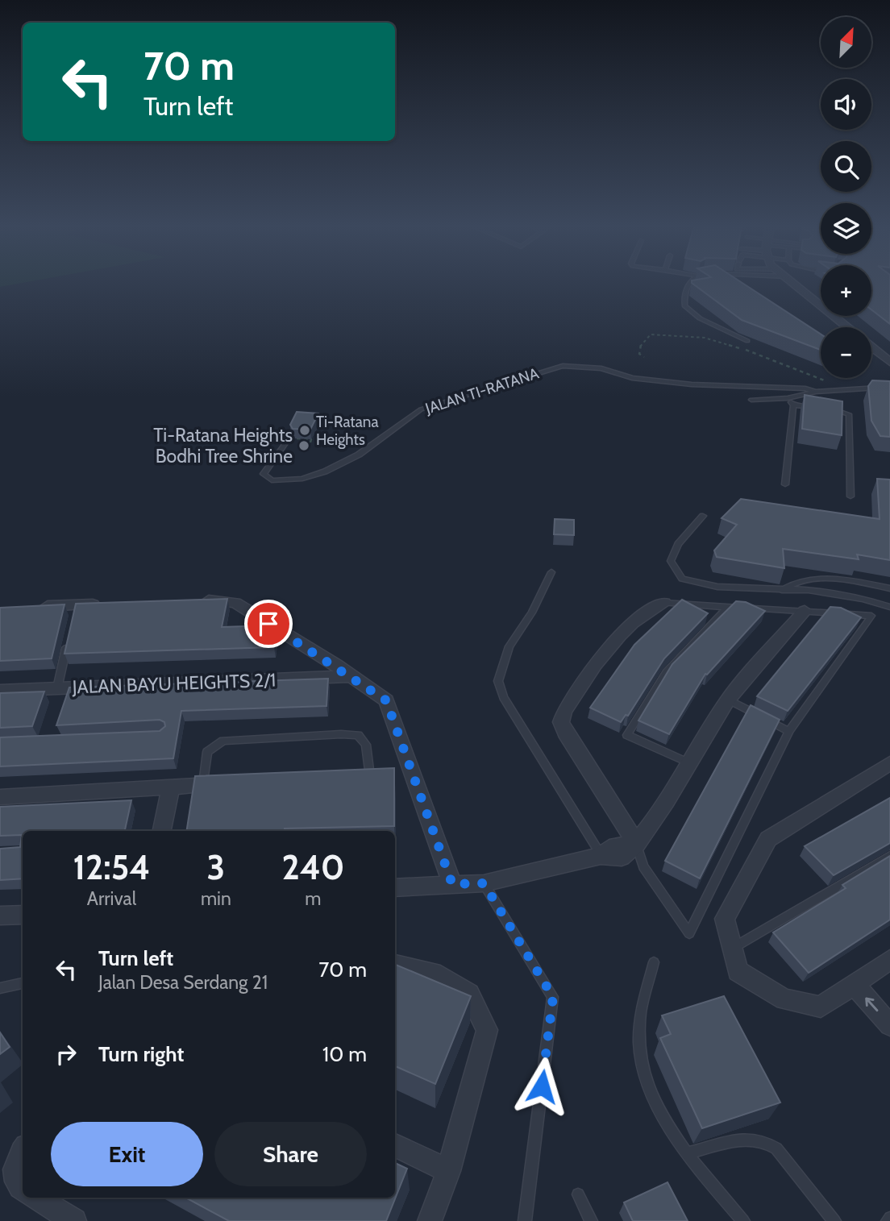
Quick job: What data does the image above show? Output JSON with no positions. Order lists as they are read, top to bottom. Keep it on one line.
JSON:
{"streets":{"street":["JALAN BAYU HEIGHTS 2/1"],"lane":["JALAN TI-RATANA"]},"places":["Ti-Ratana Heights","Ti-Ratana Heights Bodhi Tree Shrine"],"north":"top right","page":{"map_buttons":["+","−"],"turn":["70 m","Turn left"],"eta":["12:54","Arrival","3","min","240","m"],"list":[{"name":"Turn left","note":"Jalan Desa Serdang 21","value":"70 m"},{"name":"Turn right","value":"10 m"}],"buttons":["Exit","Share"]}}
